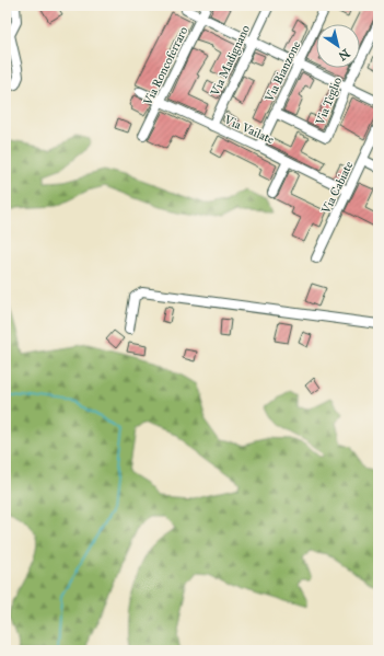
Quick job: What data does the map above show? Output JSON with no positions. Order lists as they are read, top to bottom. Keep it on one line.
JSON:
{"streets":{"street":["Via Madignano","Via Roncoferraro","Via Bianzone","Via Teglio","Via Vailate","Via Cabiate"]},"crossings":[["Via Madignano","Via Vailate"],["Via Roncoferraro","Via Vailate"],["Via Bianzone","Via Teglio"],["Via Bianzone","Via Vailate"],["Via Vailate","Via Cabiate"]],"north":"bottom right"}
